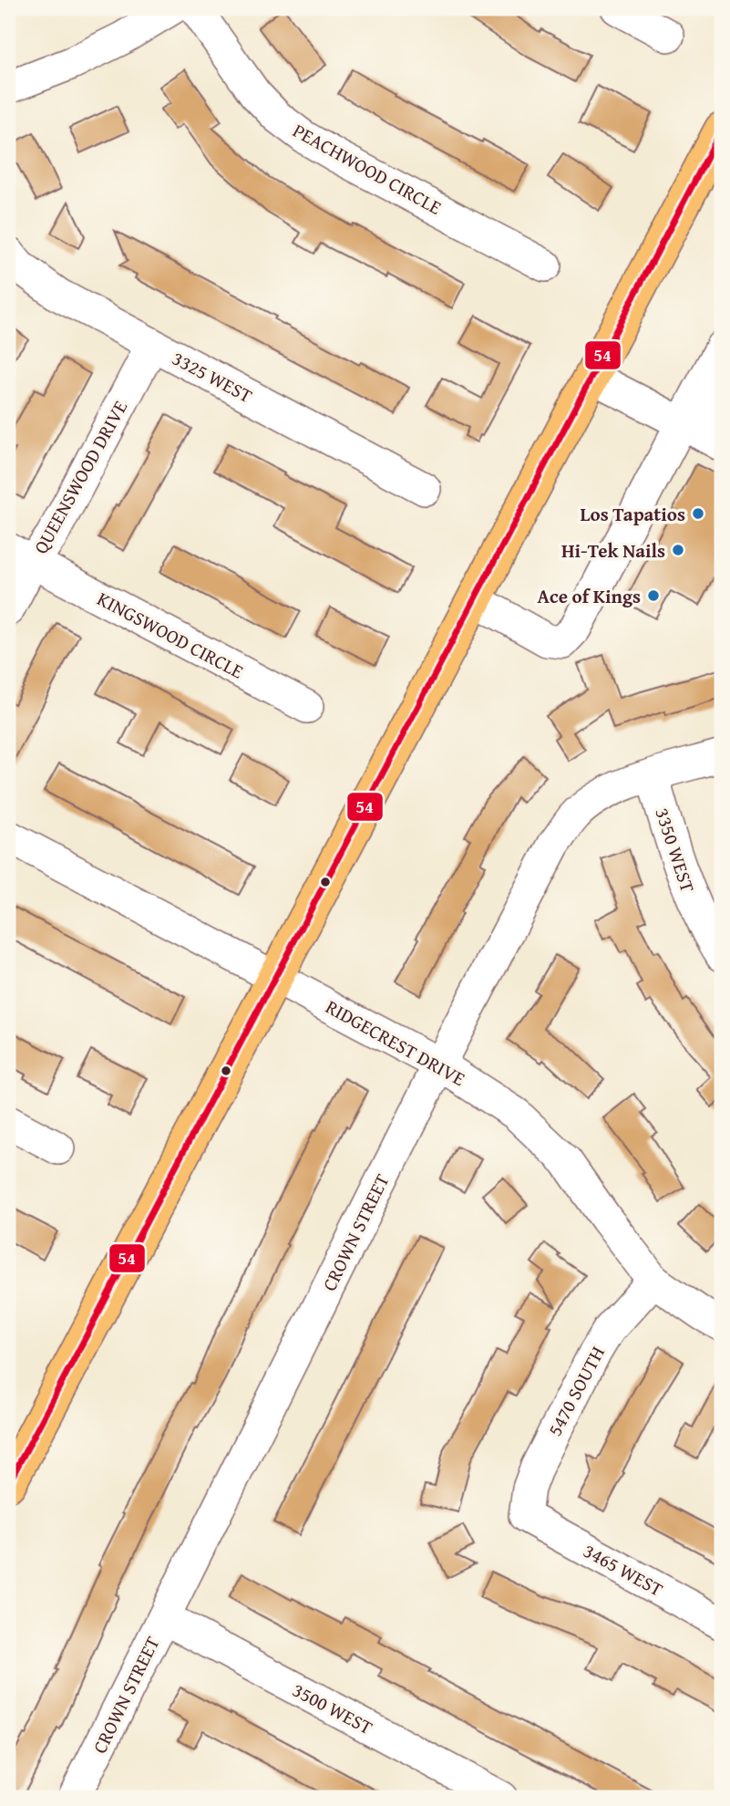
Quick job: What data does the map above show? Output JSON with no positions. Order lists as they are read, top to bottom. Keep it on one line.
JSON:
{"streets":{"street":["PEACHWOOD CIRCLE","3325 WEST","QUEENSWOOD DRIVE","KINGSWOOD CIRCLE","3350 WEST","RIDGECREST DRIVE","CROWN STREET","5470 SOUTH","3465 WEST","3500 WEST"]},"crossings":[["3325 WEST","QUEENSWOOD DRIVE"],["QUEENSWOOD DRIVE","KINGSWOOD CIRCLE"],["3350 WEST","CROWN STREET"],["RIDGECREST DRIVE","CROWN STREET"],["RIDGECREST DRIVE","5470 SOUTH"],["CROWN STREET","3500 WEST"],["5470 SOUTH","3465 WEST"]],"places":["Los Tapatios","Hi-Tek Nails","Ace of Kings"],"lines":["transit line 54"]}
